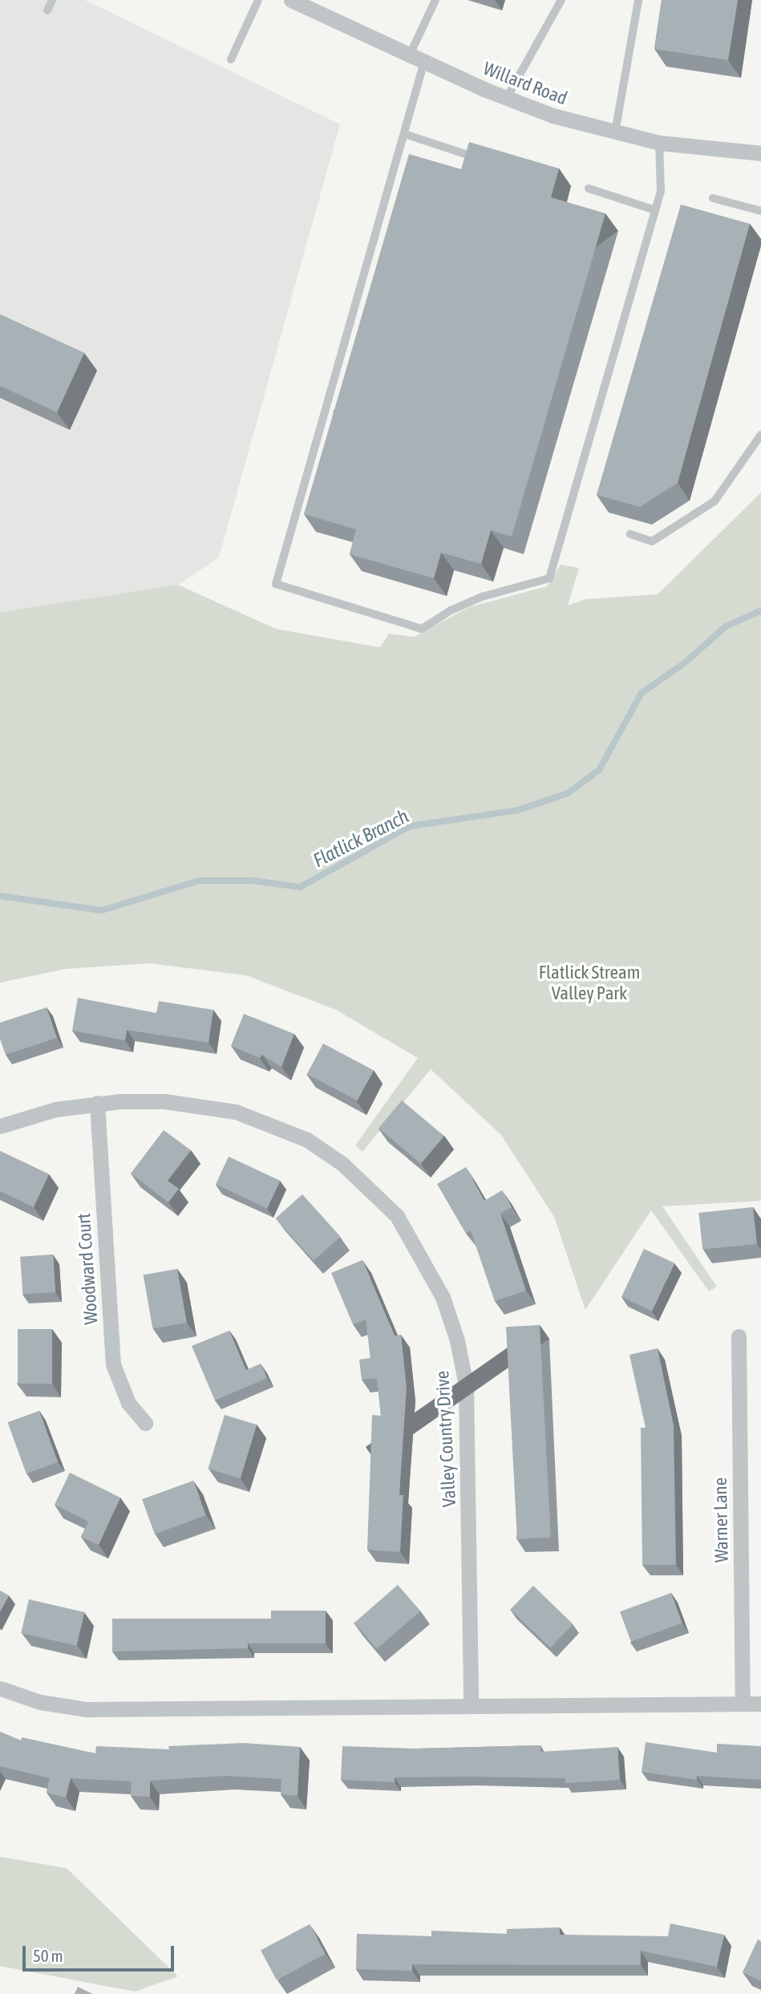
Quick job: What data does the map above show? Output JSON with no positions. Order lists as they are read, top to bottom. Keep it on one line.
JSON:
{"streets":{"street":["Willard Road","Woodward Court","Valley Country Drive","Warner Lane"]},"crossings":[["Woodward Court","Valley Country Drive"]],"water":["Flatlick Branch"],"parks":["Flatlick Stream Valley Park"],"scale_bar":"50 m"}
